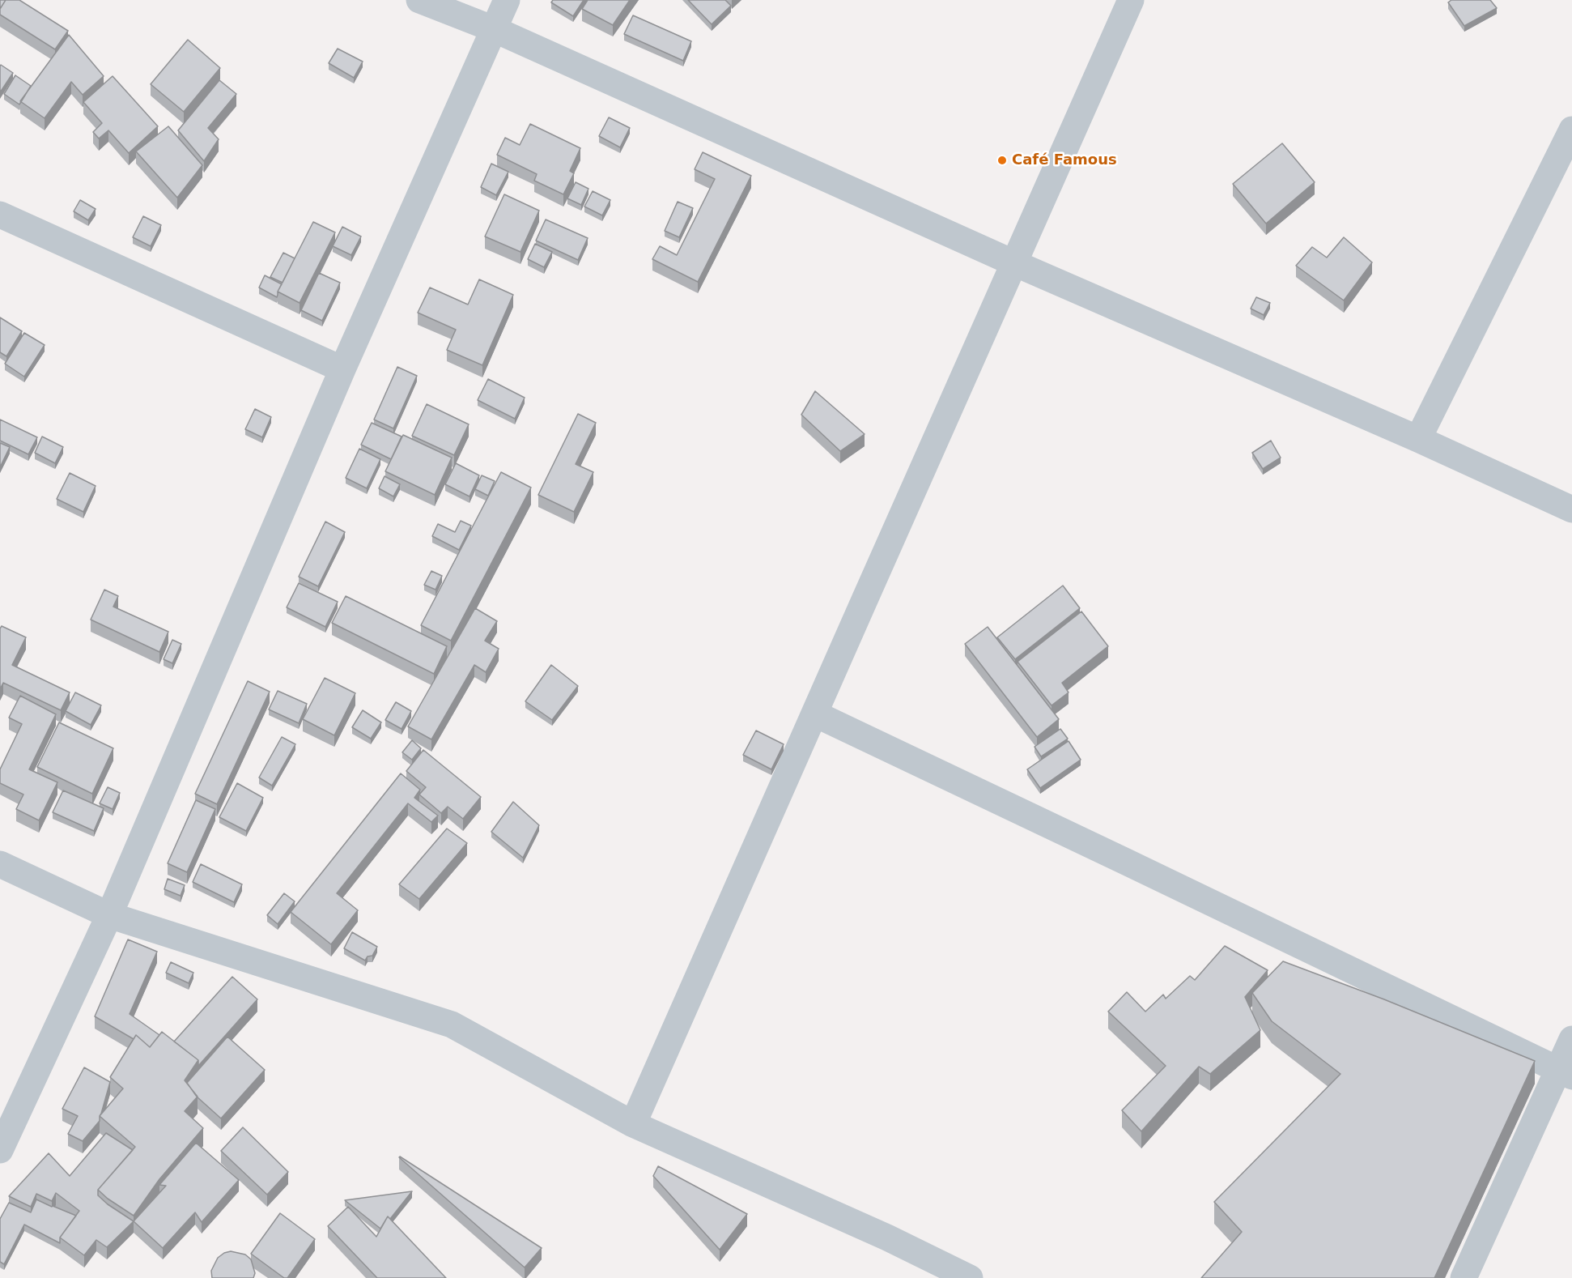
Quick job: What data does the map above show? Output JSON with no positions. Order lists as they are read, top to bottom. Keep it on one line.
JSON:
{"places":["Café Famous"]}
